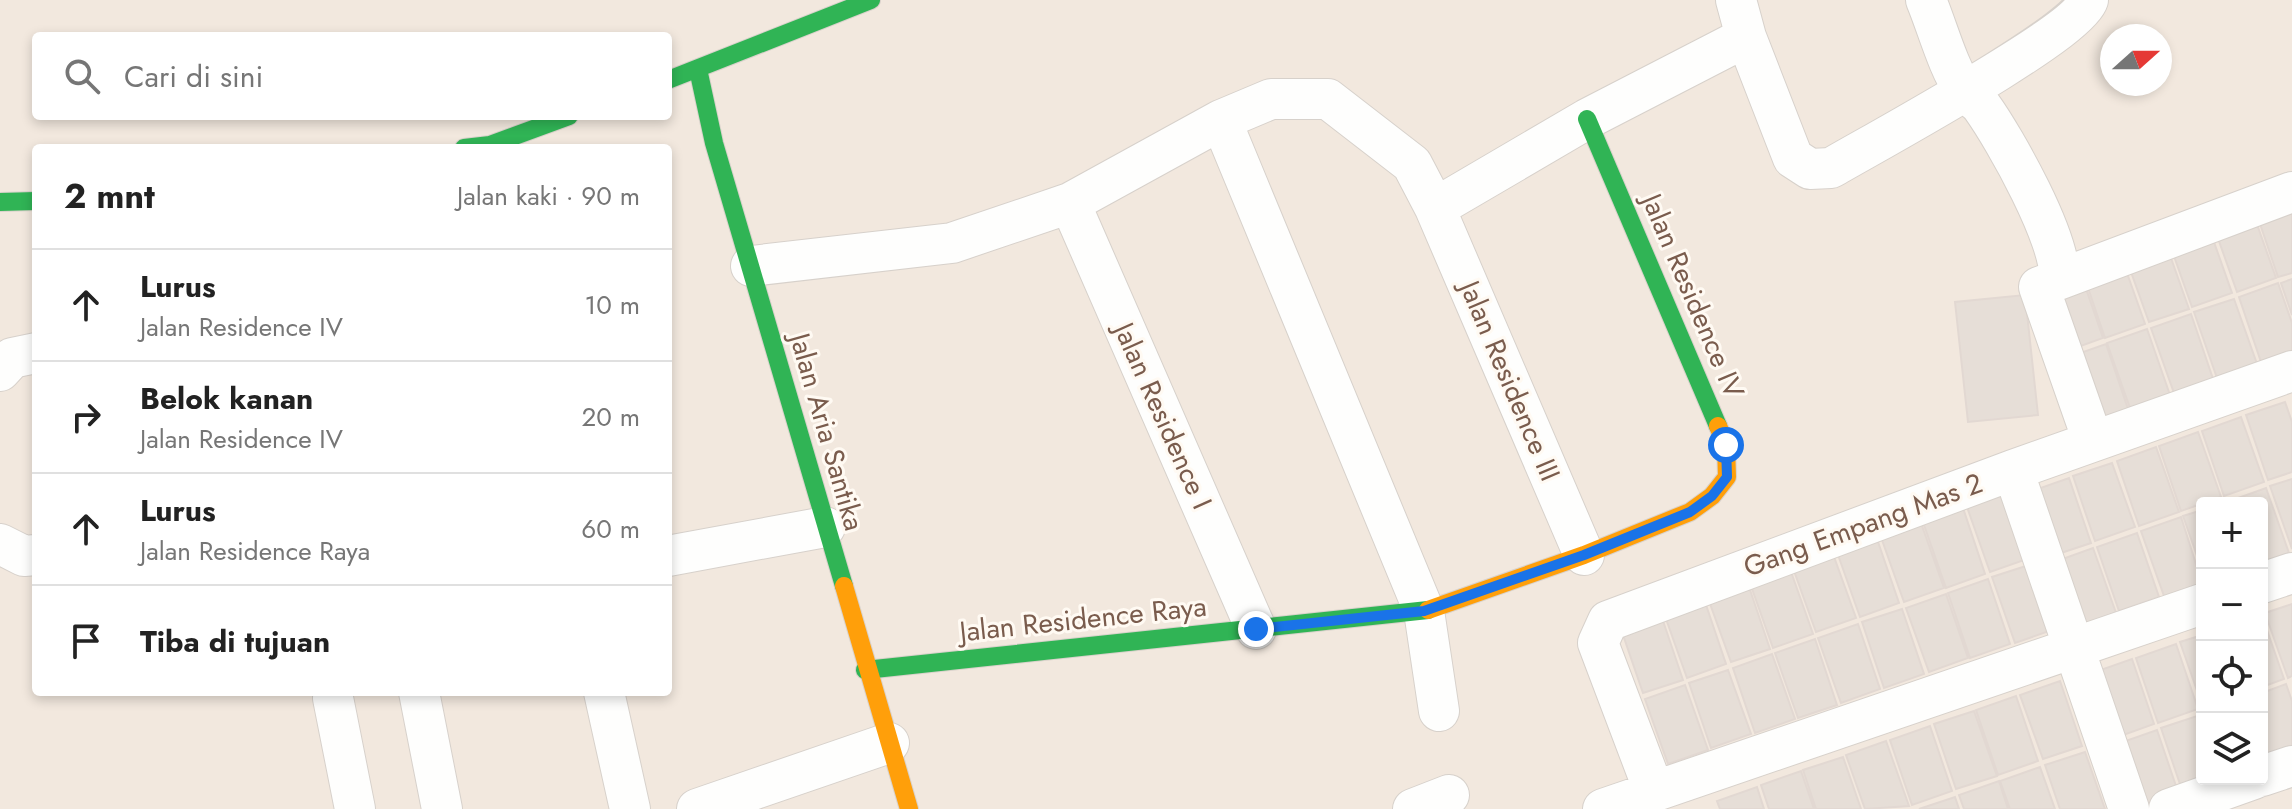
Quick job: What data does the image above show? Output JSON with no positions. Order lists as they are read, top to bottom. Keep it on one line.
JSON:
{"streets":{"street":["Jalan Residence IV","Jalan Residence III","Jalan Residence I","Jalan Aria Santika","Gang Empang Mas 2","Jalan Residence Raya"]},"crossings":[["Jalan Residence IV","Jalan Residence III"],["Jalan Residence IV","Jalan Residence Raya"],["Jalan Residence III","Jalan Residence I"],["Jalan Residence III","Jalan Aria Santika"],["Jalan Residence III","Jalan Residence Raya"],["Jalan Residence I","Jalan Residence Raya"],["Jalan Aria Santika","Jalan Residence Raya"]],"north":"right","page":{"search":"Cari di sini","heading":["2 mnt","Jalan kaki · 90 m"],"list":[["Lurus","Jalan Residence IV","10 m"],["Belok kanan","Jalan Residence IV","20 m"],["Lurus","Jalan Residence Raya","60 m"],"Tiba di tujuan"],"map_buttons":["+","−"]}}
